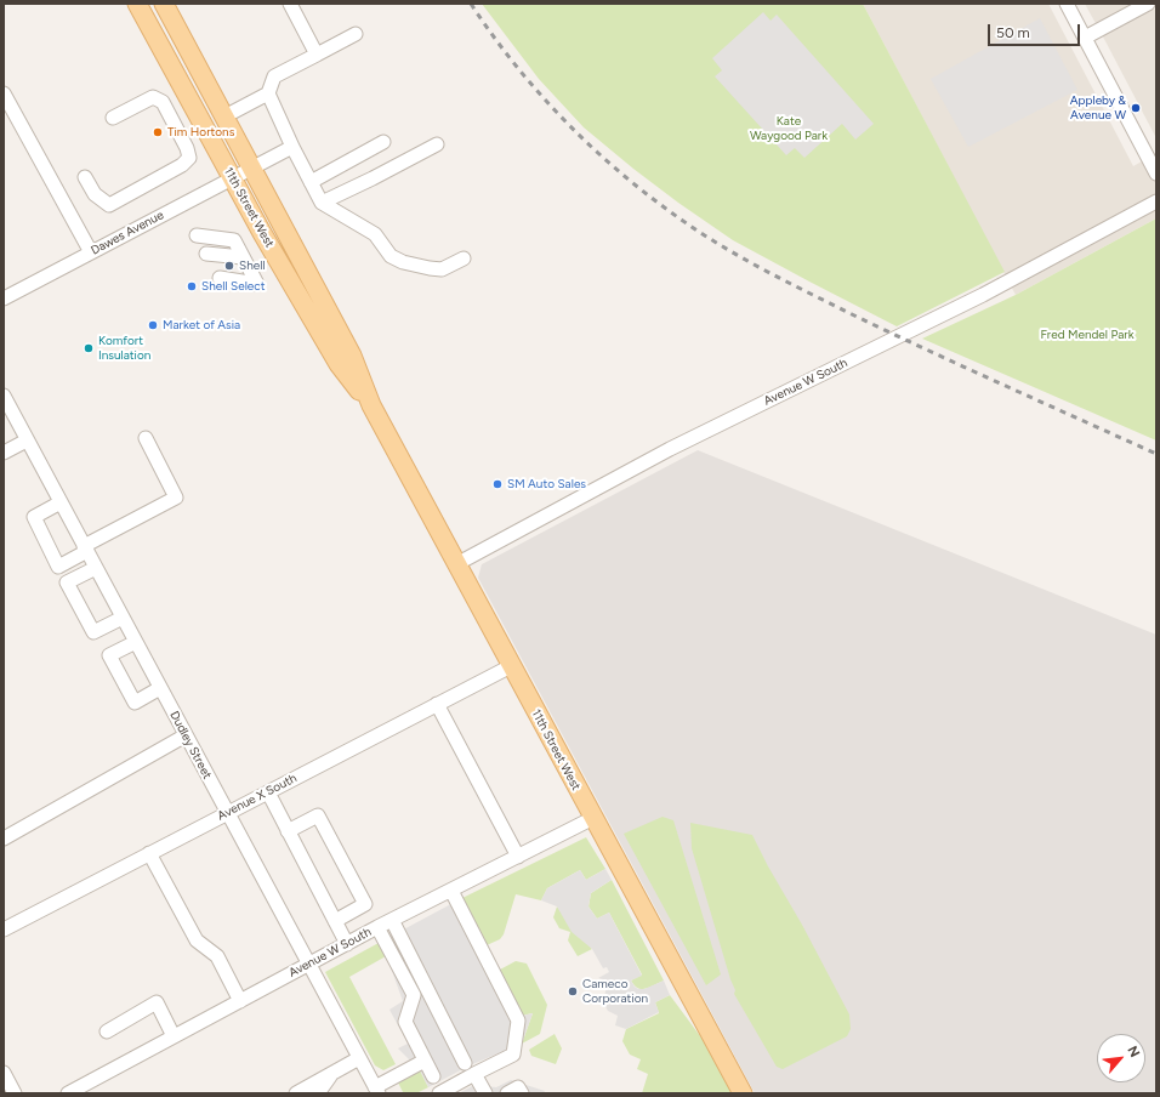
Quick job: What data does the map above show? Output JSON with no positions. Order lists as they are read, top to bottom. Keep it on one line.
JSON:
{"streets":{"main road":["11th Street West"],"street":["Dawes Avenue","Avenue W South","Dudley Street","Avenue X South"]},"crossings":[["11th Street West","Dawes Avenue"],["11th Street West","Avenue W South"],["11th Street West","Avenue X South"],["Avenue W South","Dudley Street"],["Dudley Street","Avenue X South"]],"parks":["Kate Waygood Park","Fred Mendel Park"],"places":["Appleby & Avenue W","Tim Hortons","Shell","Shell Select","Market of Asia","Komfort Insulation","SM Auto Sales","Cameco Corporation"],"scale_bar":"50 m","north":"top right"}
